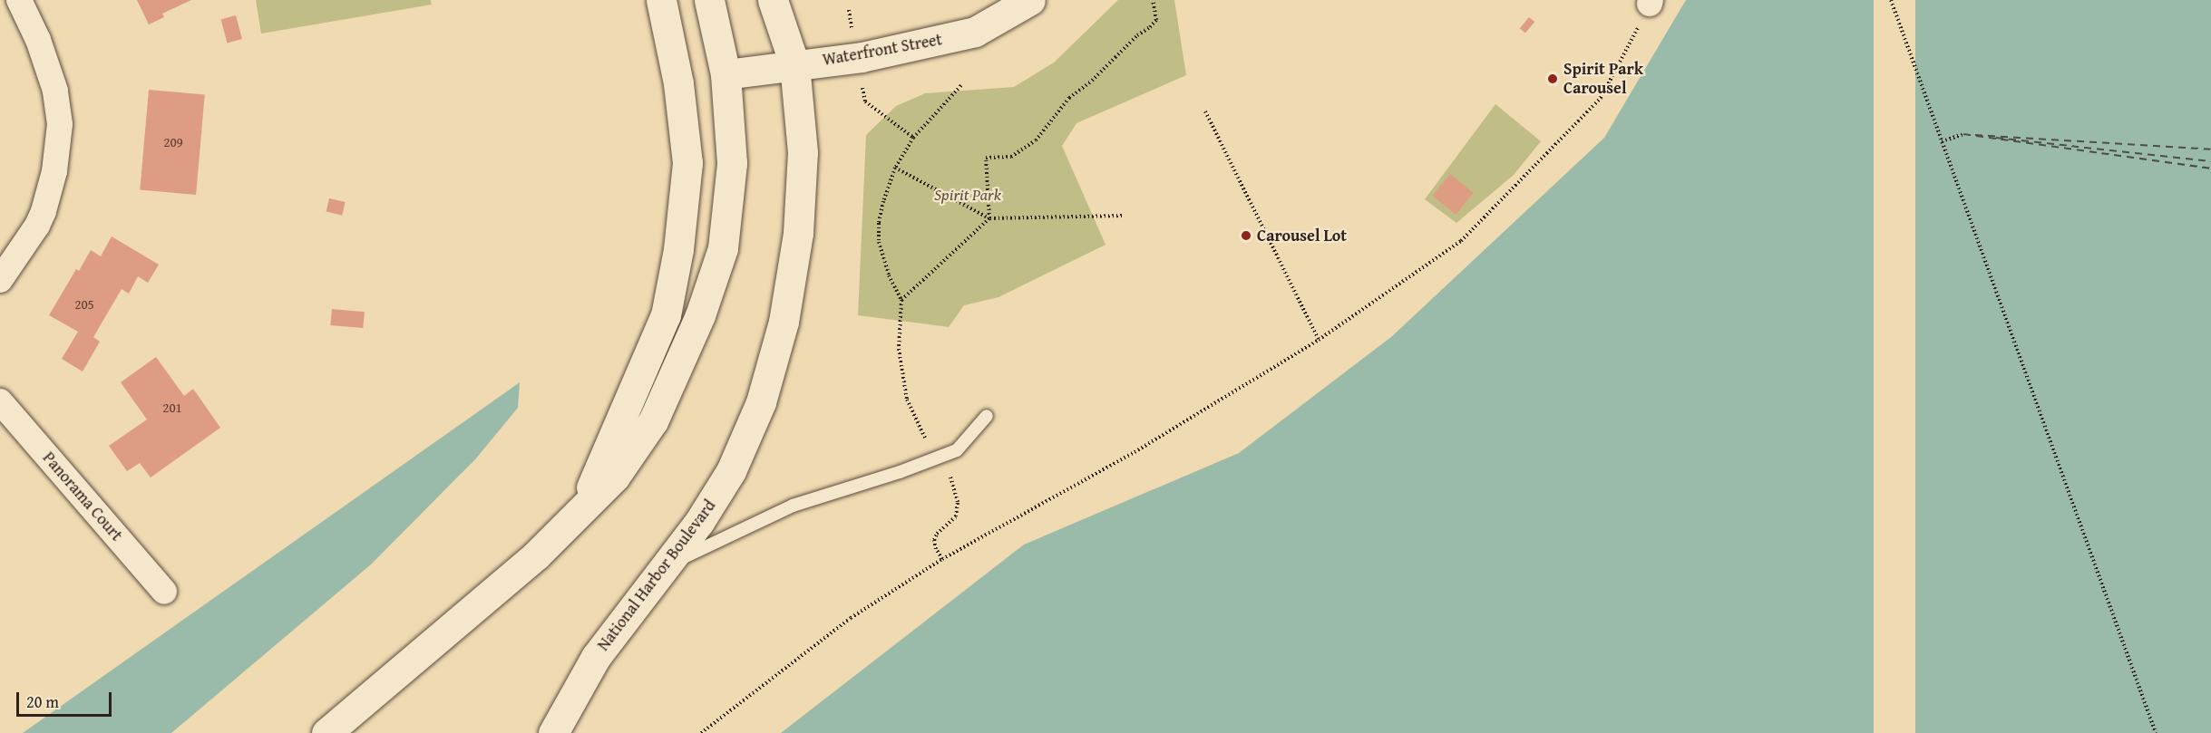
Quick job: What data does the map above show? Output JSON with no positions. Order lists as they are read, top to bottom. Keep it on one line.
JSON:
{"streets":{"main road":["Waterfront Street","National Harbor Boulevard"],"street":["Panorama Court"]},"crossings":[["Waterfront Street","National Harbor Boulevard"]],"parks":["Spirit Park"],"places":["Spirit Park Carousel","Carousel Lot"],"house_numbers":["209","205","201"],"scale_bar":"20 m"}
